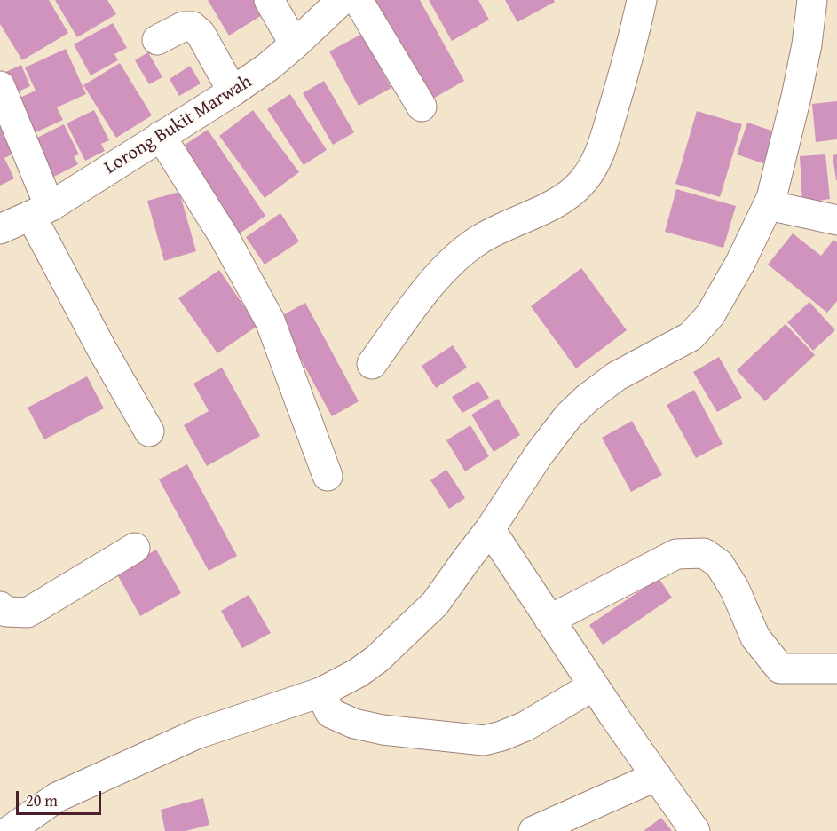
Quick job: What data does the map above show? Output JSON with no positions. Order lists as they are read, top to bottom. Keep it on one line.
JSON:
{"streets":{"street":["Lorong Bukit Marwah"]},"scale_bar":"20 m"}
